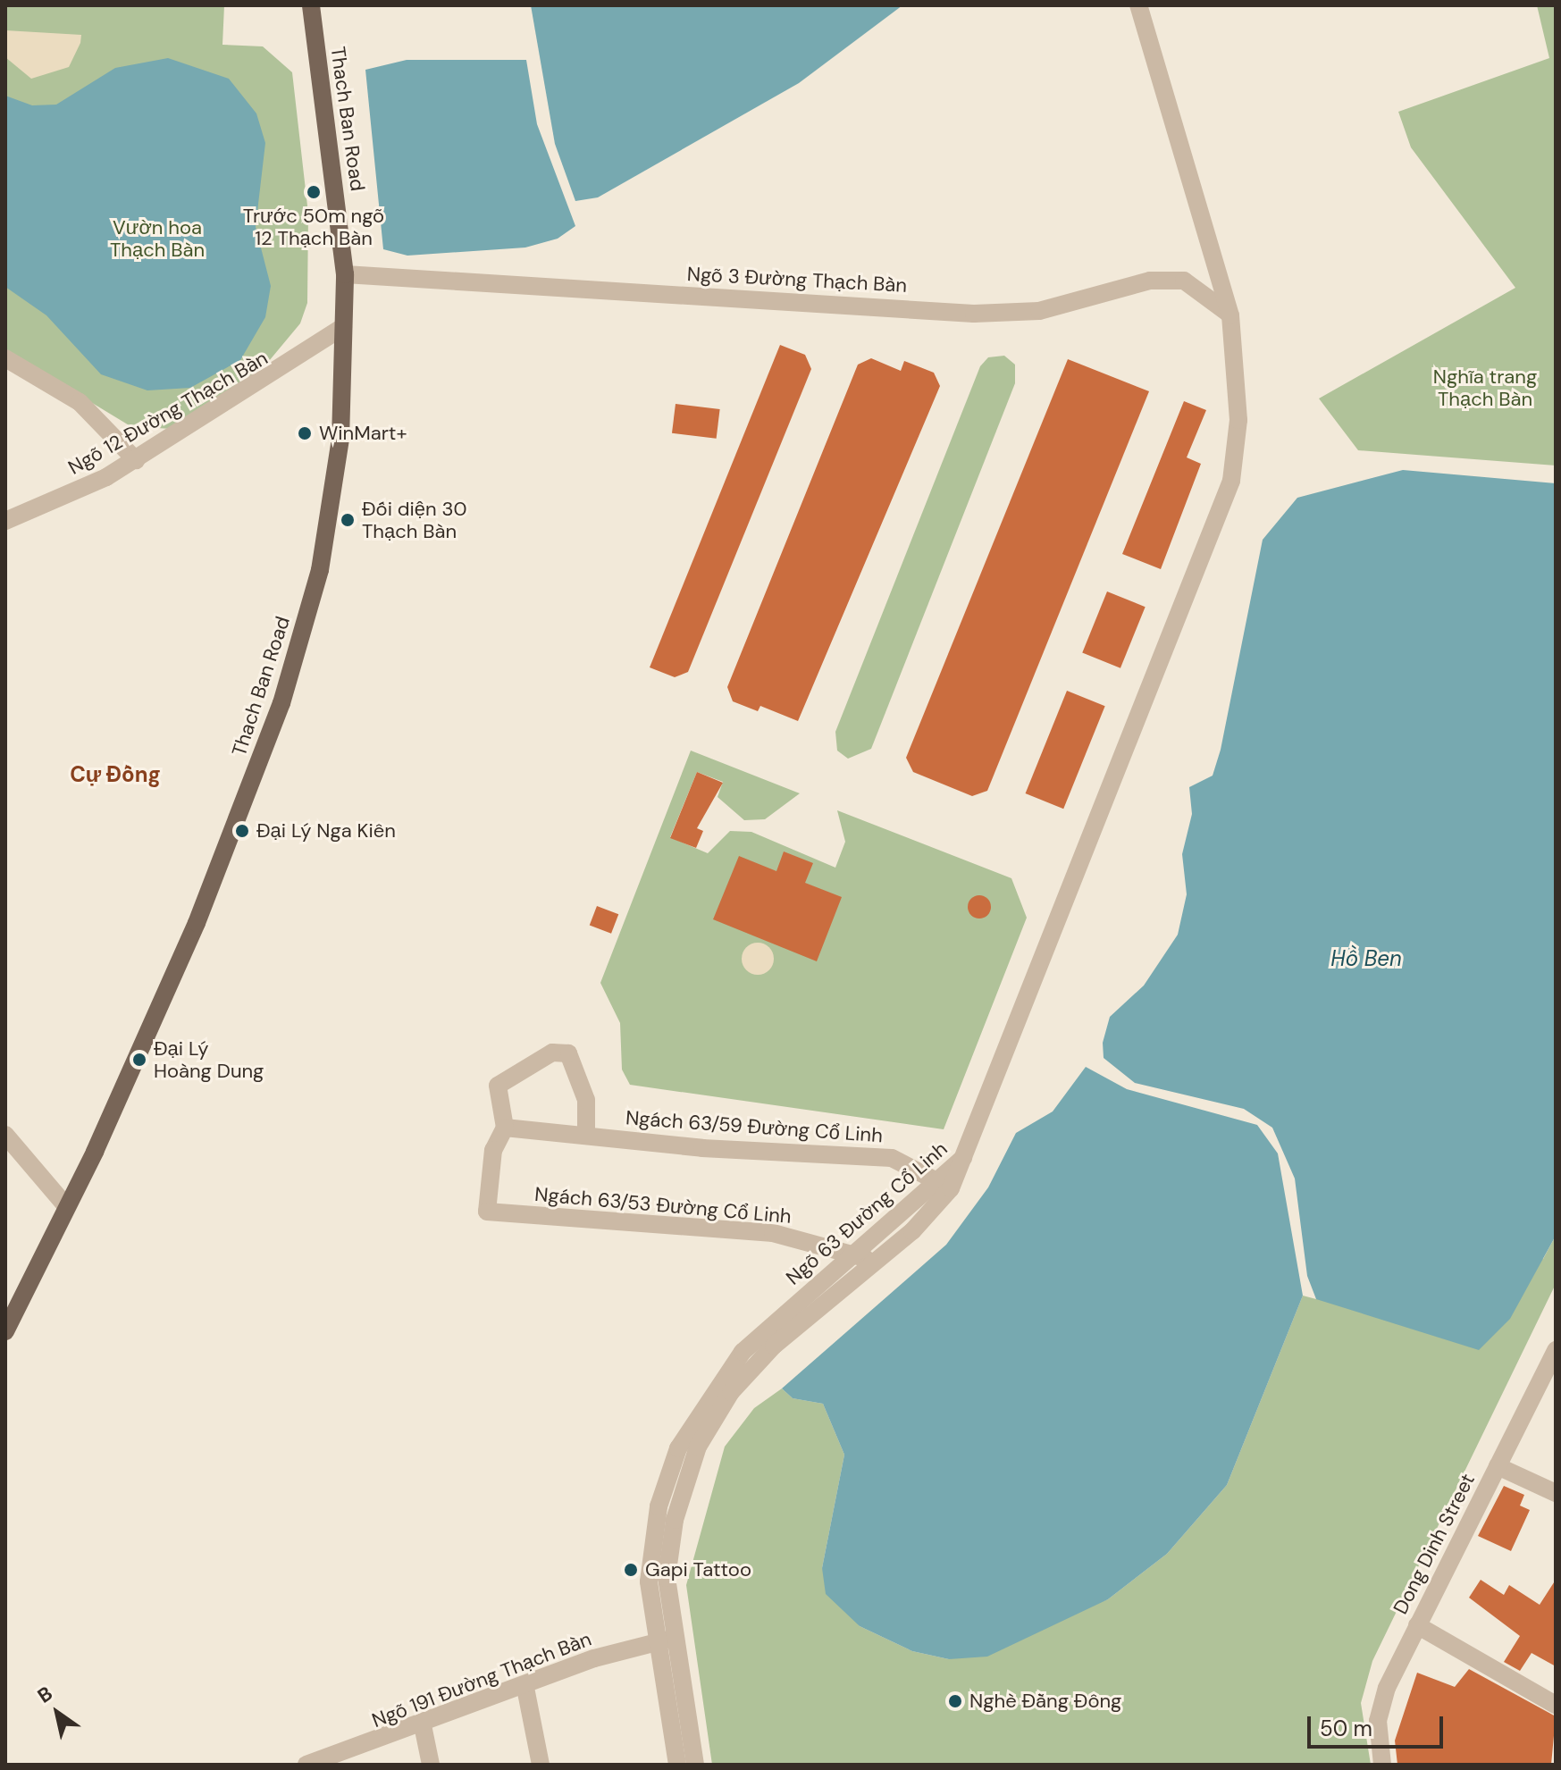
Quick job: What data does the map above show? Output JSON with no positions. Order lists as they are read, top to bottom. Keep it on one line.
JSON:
{"streets":{"main road":["Thach Ban Road"],"street":["Ngõ 3 Đường Thạch Bàn","Ngõ 12 Đường Thạch Bàn","Ngách 63/59 Đường Cổ Linh","Ngách 63/53 Đường Cổ Linh","Ngõ 63 Đường Cổ Linh","Dong Dinh Street","Ngõ 191 Đường Thạch Bàn"]},"crossings":[["Thach Ban Road","Ngõ 3 Đường Thạch Bàn"],["Thach Ban Road","Ngõ 12 Đường Thạch Bàn"],["Ngõ 3 Đường Thạch Bàn","Ngõ 63 Đường Cổ Linh"],["Ngách 63/59 Đường Cổ Linh","Ngách 63/53 Đường Cổ Linh"],["Ngách 63/59 Đường Cổ Linh","Ngõ 63 Đường Cổ Linh"],["Ngách 63/53 Đường Cổ Linh","Ngõ 63 Đường Cổ Linh"],["Ngõ 63 Đường Cổ Linh","Ngõ 191 Đường Thạch Bàn"]],"districts":["Cự Đồng"],"water":["Hồ Ben"],"parks":["Vườn hoa Thạch Bàn","Nghĩa trang Thạch Bàn"],"places":["Trước 50m ngõ 12 Thạch Bàn","WinMart+","Đối diện 30 Thạch Bàn","Đại Lý Nga Kiên","Đại Lý Hoàng Dung","Gapi Tattoo","Nghè Đằng Đông"],"scale_bar":"50 m","north":"top left"}
